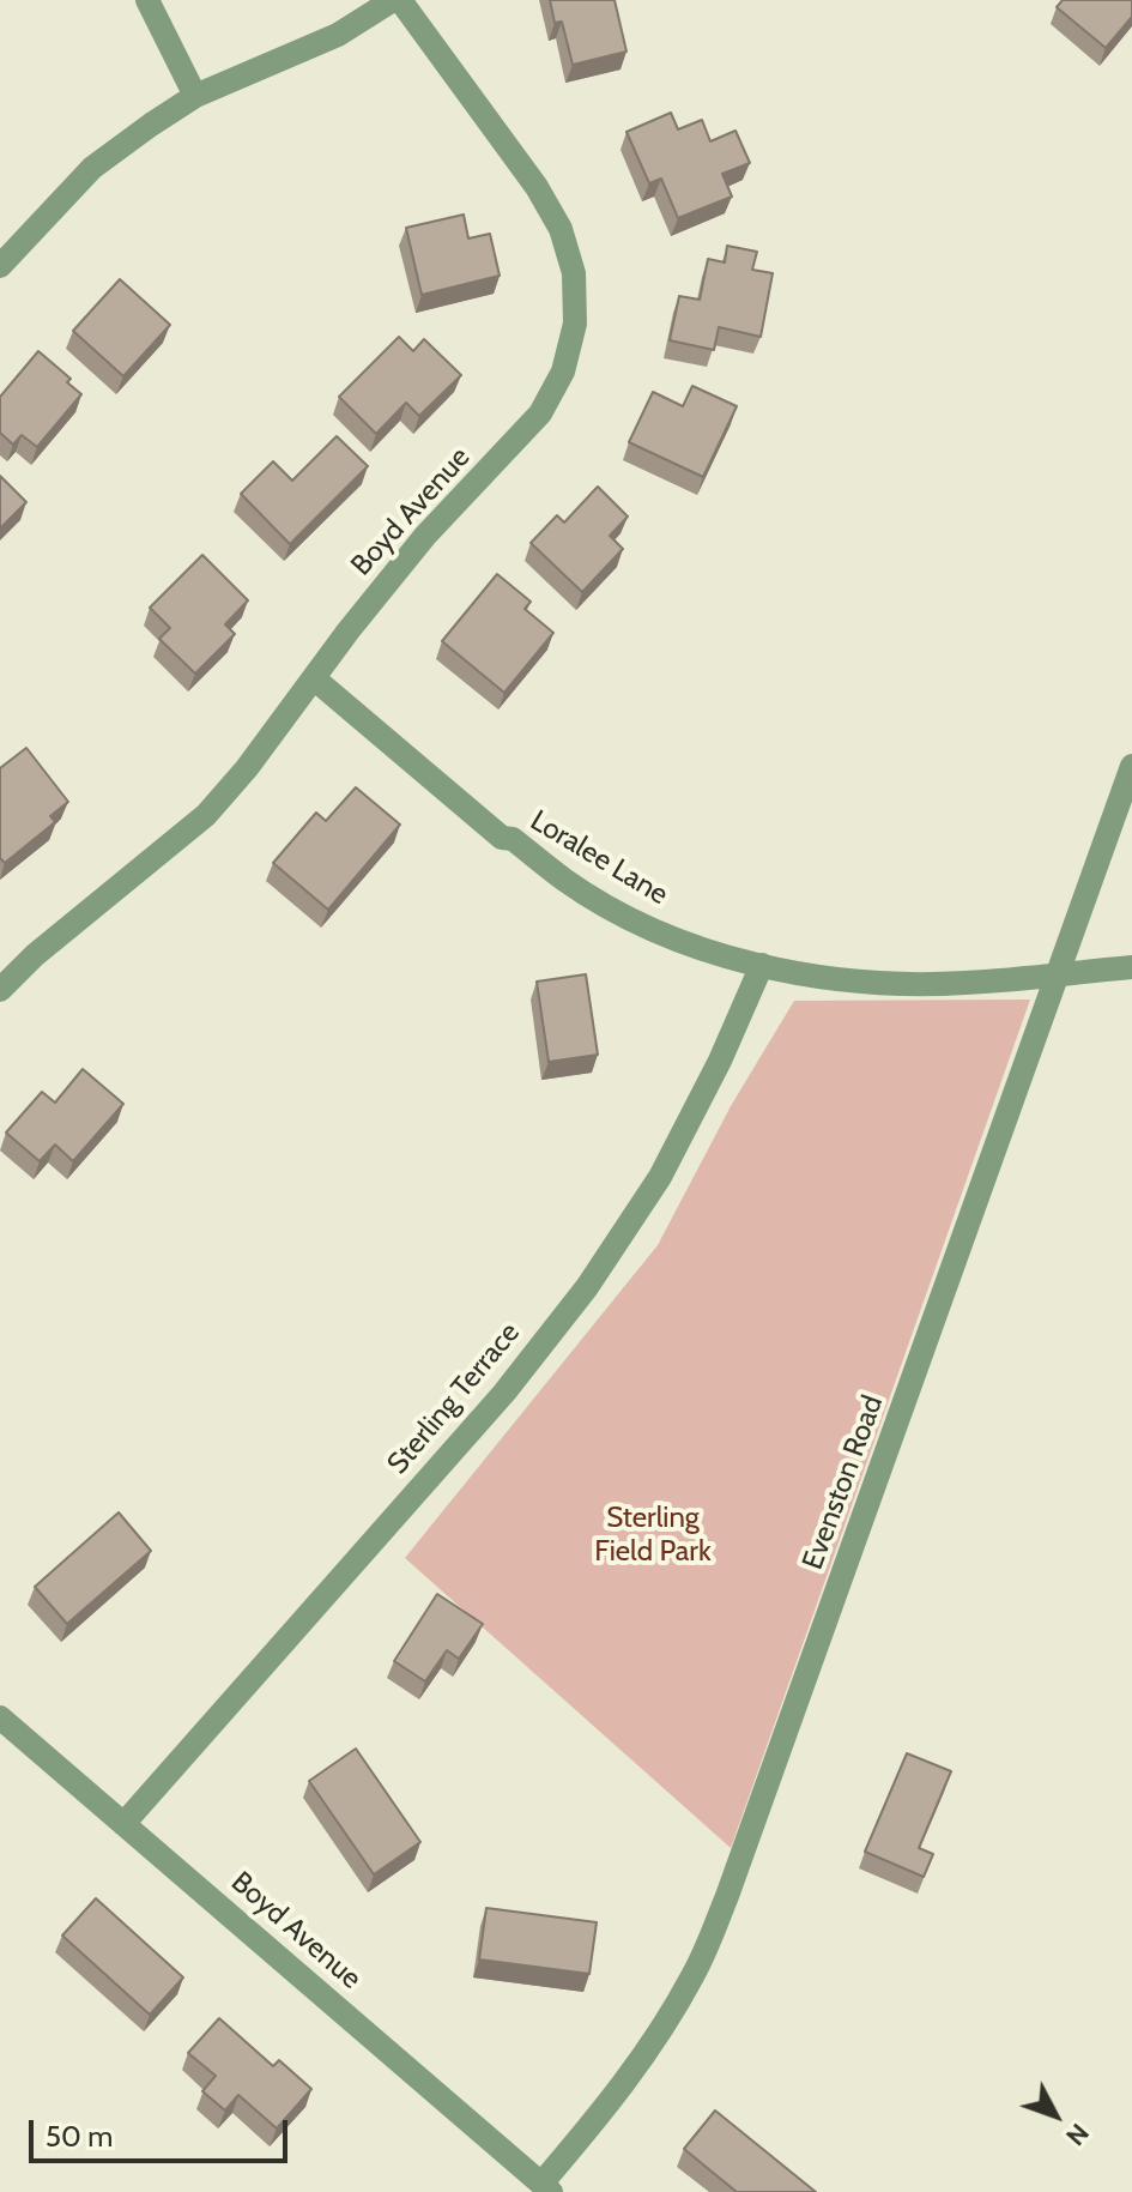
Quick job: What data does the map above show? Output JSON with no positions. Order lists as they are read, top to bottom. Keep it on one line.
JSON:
{"streets":{"street":["Boyd Avenue","Loralee Lane","Sterling Terrace","Evenston Road"]},"crossings":[["Boyd Avenue","Loralee Lane"],["Boyd Avenue","Sterling Terrace"],["Boyd Avenue","Evenston Road"],["Loralee Lane","Sterling Terrace"],["Loralee Lane","Evenston Road"]],"parks":["Sterling Field Park"],"scale_bar":"50 m","north":"bottom right"}
